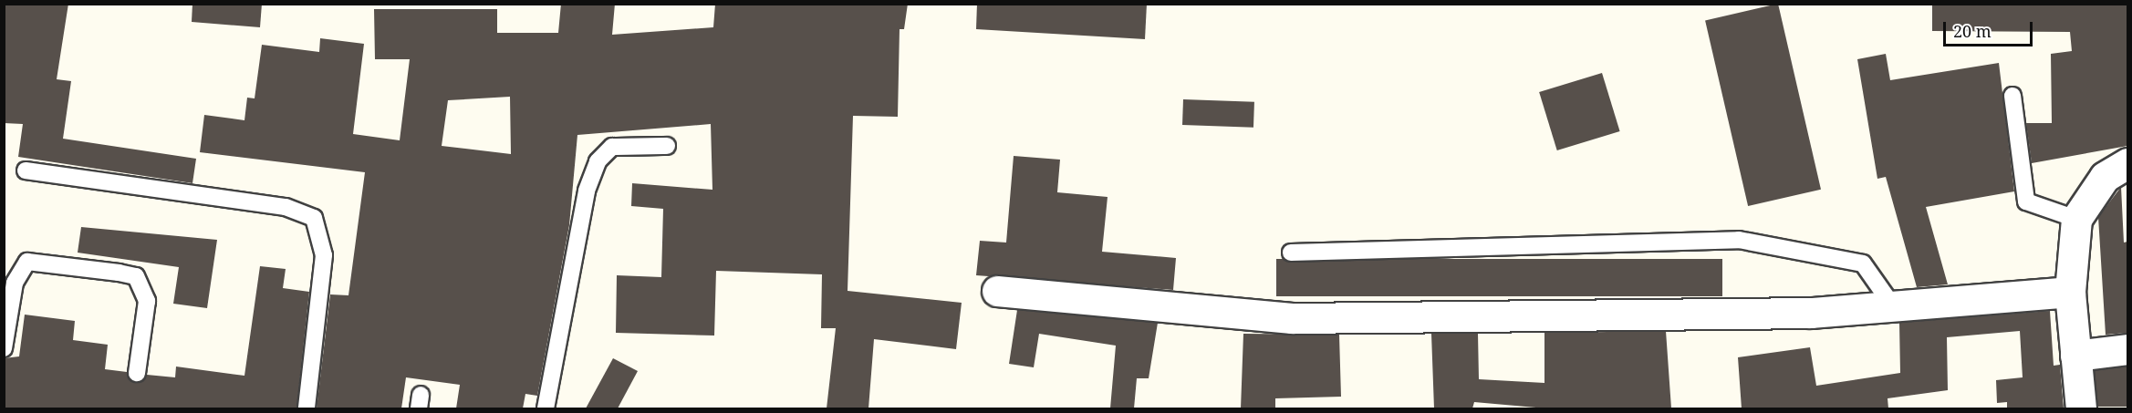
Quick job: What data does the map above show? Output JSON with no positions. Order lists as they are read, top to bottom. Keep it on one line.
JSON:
{"scale_bar":"20 m"}
